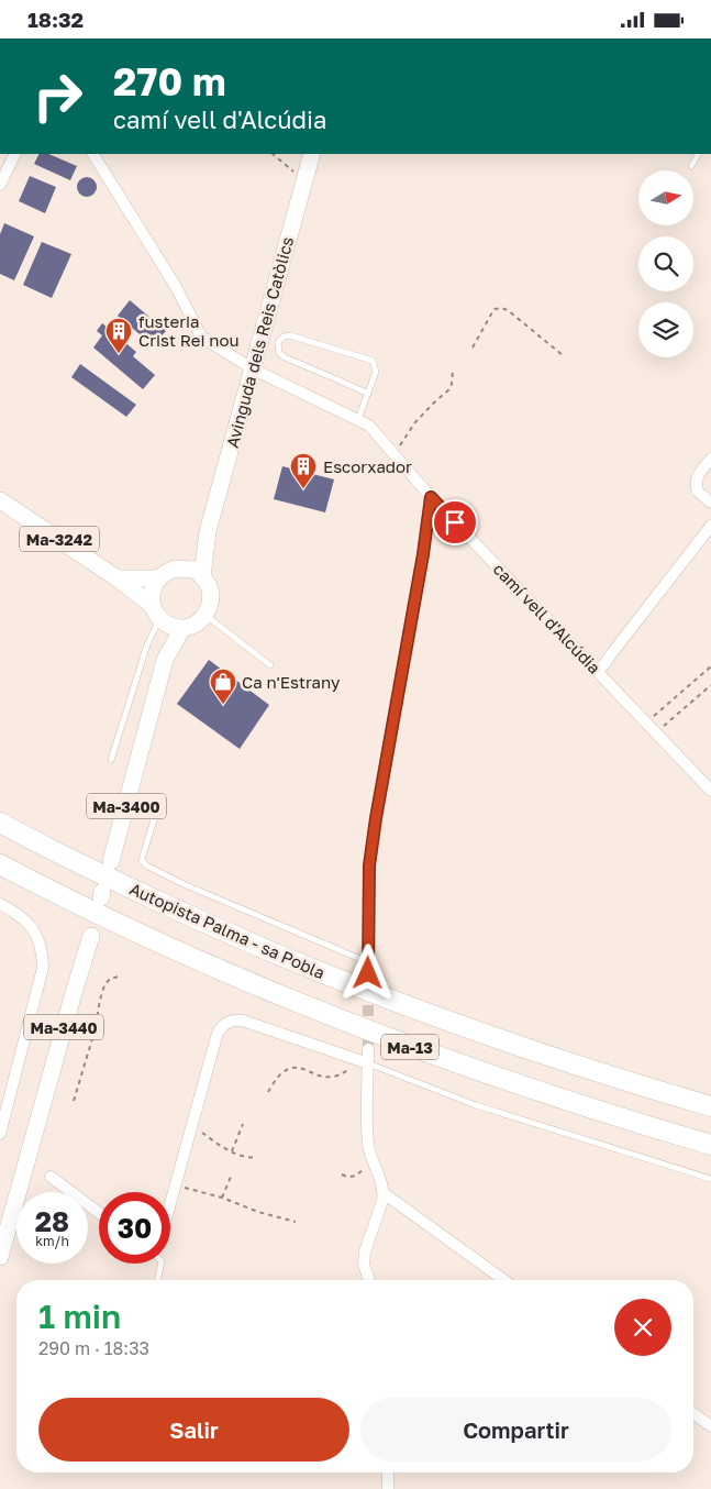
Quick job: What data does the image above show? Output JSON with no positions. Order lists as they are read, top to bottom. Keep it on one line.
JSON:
{"streets":{"highway":["Autopista Palma - sa Pobla","Ma-13"],"main road":["Avinguda dels Reis Catòlics","Ma-3242","Ma-3400","Ma-3440"],"street":["camí vell d'Alcúdia"]},"crossings":[["Avinguda dels Reis Catòlics","camí vell d'Alcúdia"],["Ma-3242","Ma-3400"]],"places":{"building":["fusteria Crist Rei nou","Escorxador"],"shop":["Ca n'Estrany"]},"north":"right","page":{"status":"18:32","turn":["270 m","camí vell d'Alcúdia"],"speed":"28 km/h","limit":"30","heading":["1 min","290 m · 18:33"],"buttons":["Salir","Compartir"]}}
